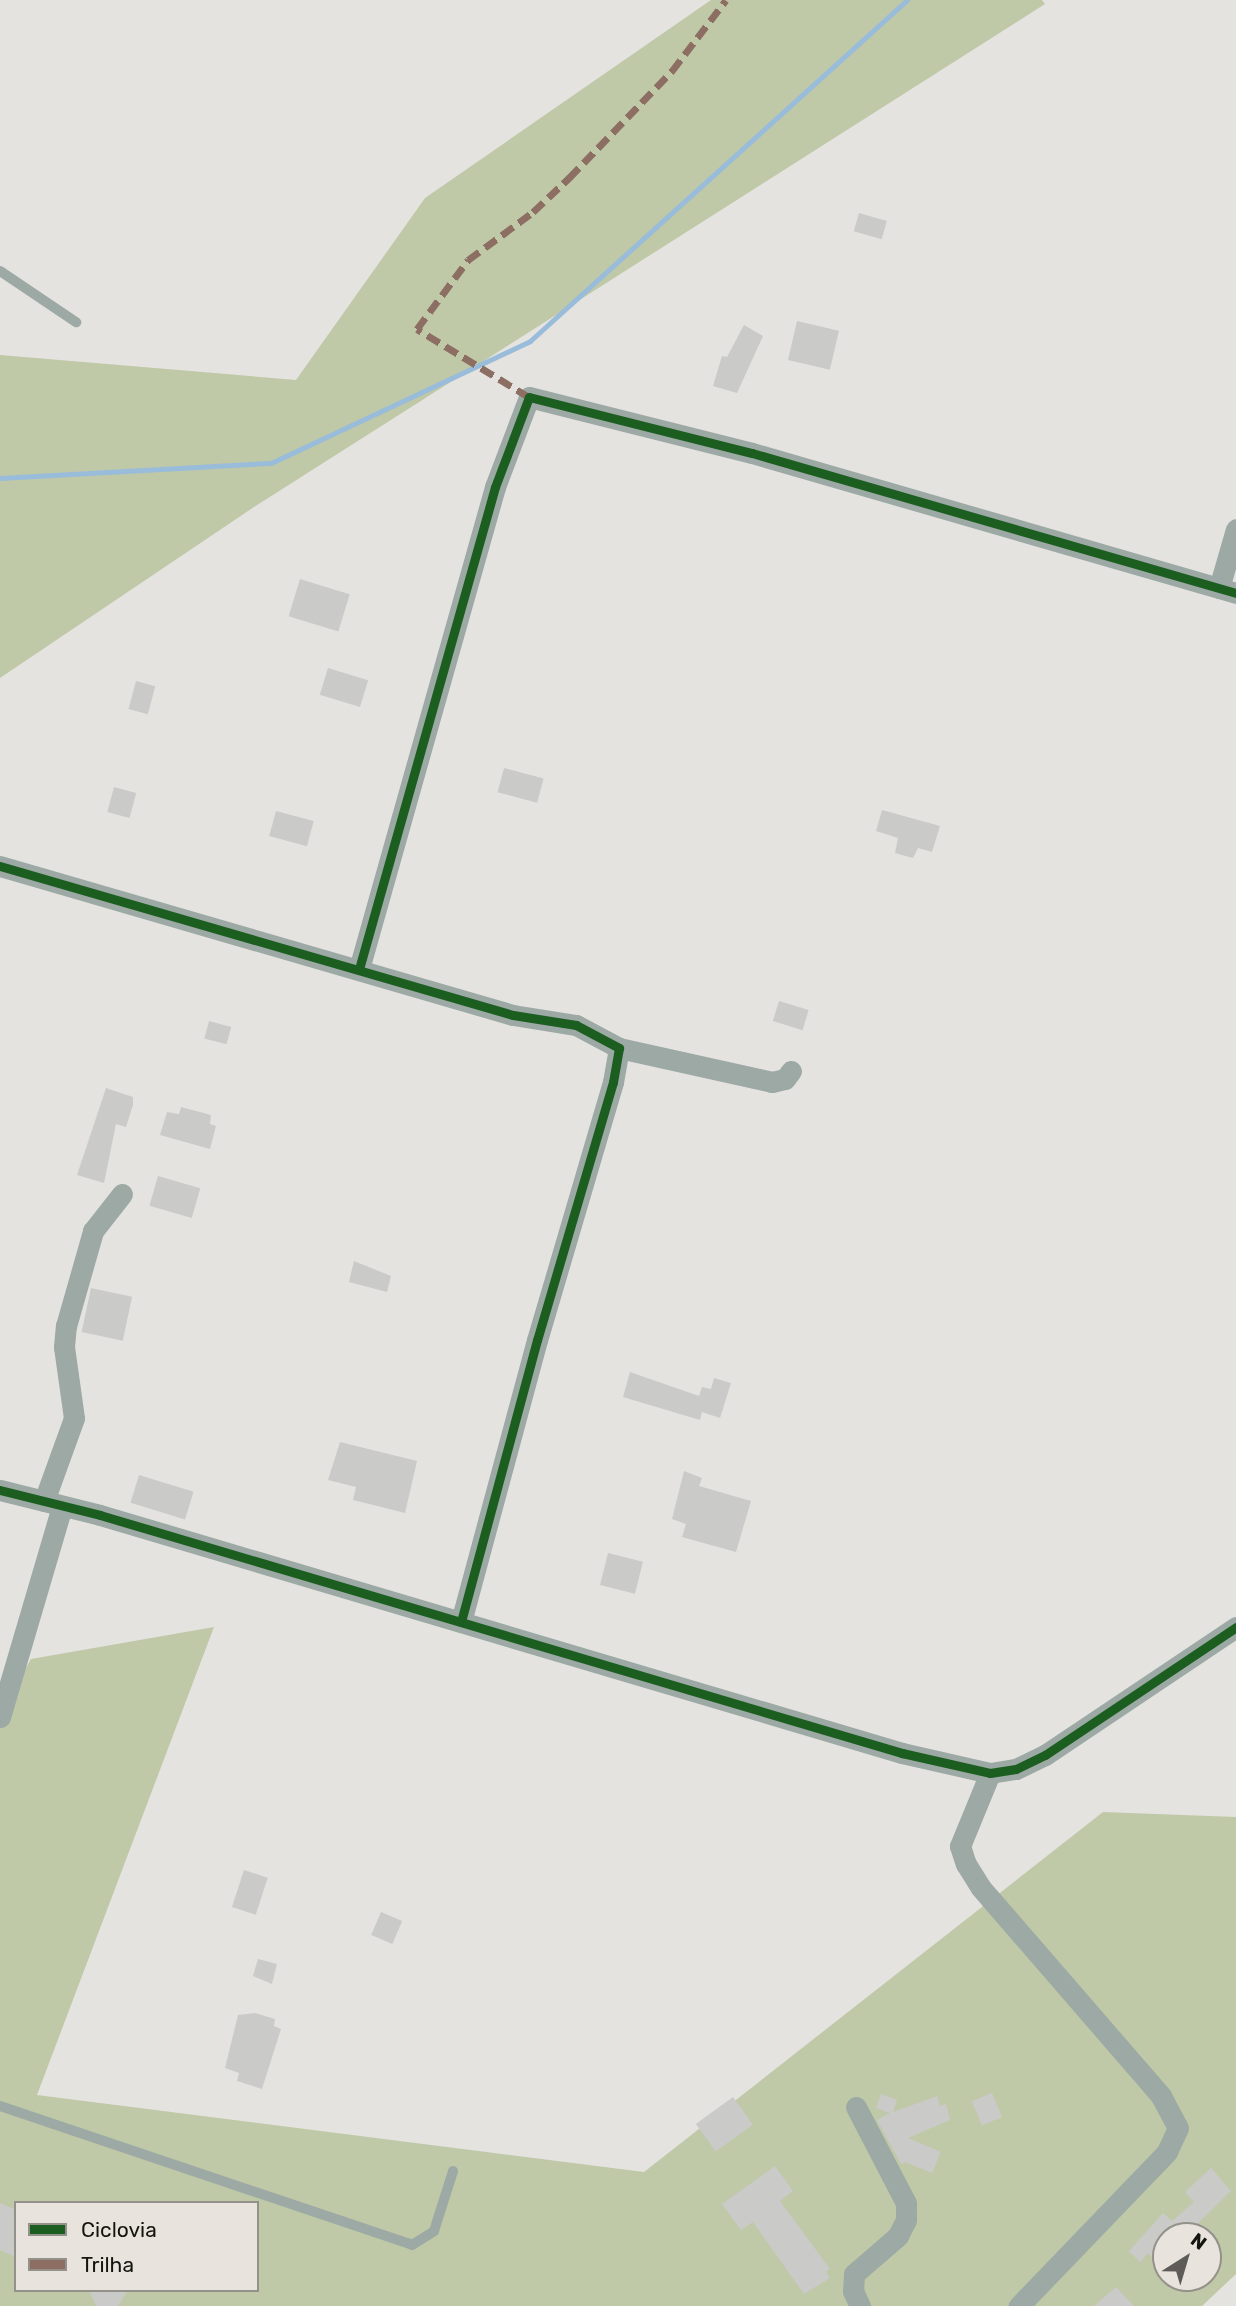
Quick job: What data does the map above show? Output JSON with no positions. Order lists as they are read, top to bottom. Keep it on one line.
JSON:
{"legend":["Ciclovia","Trilha"],"north":"top right"}
